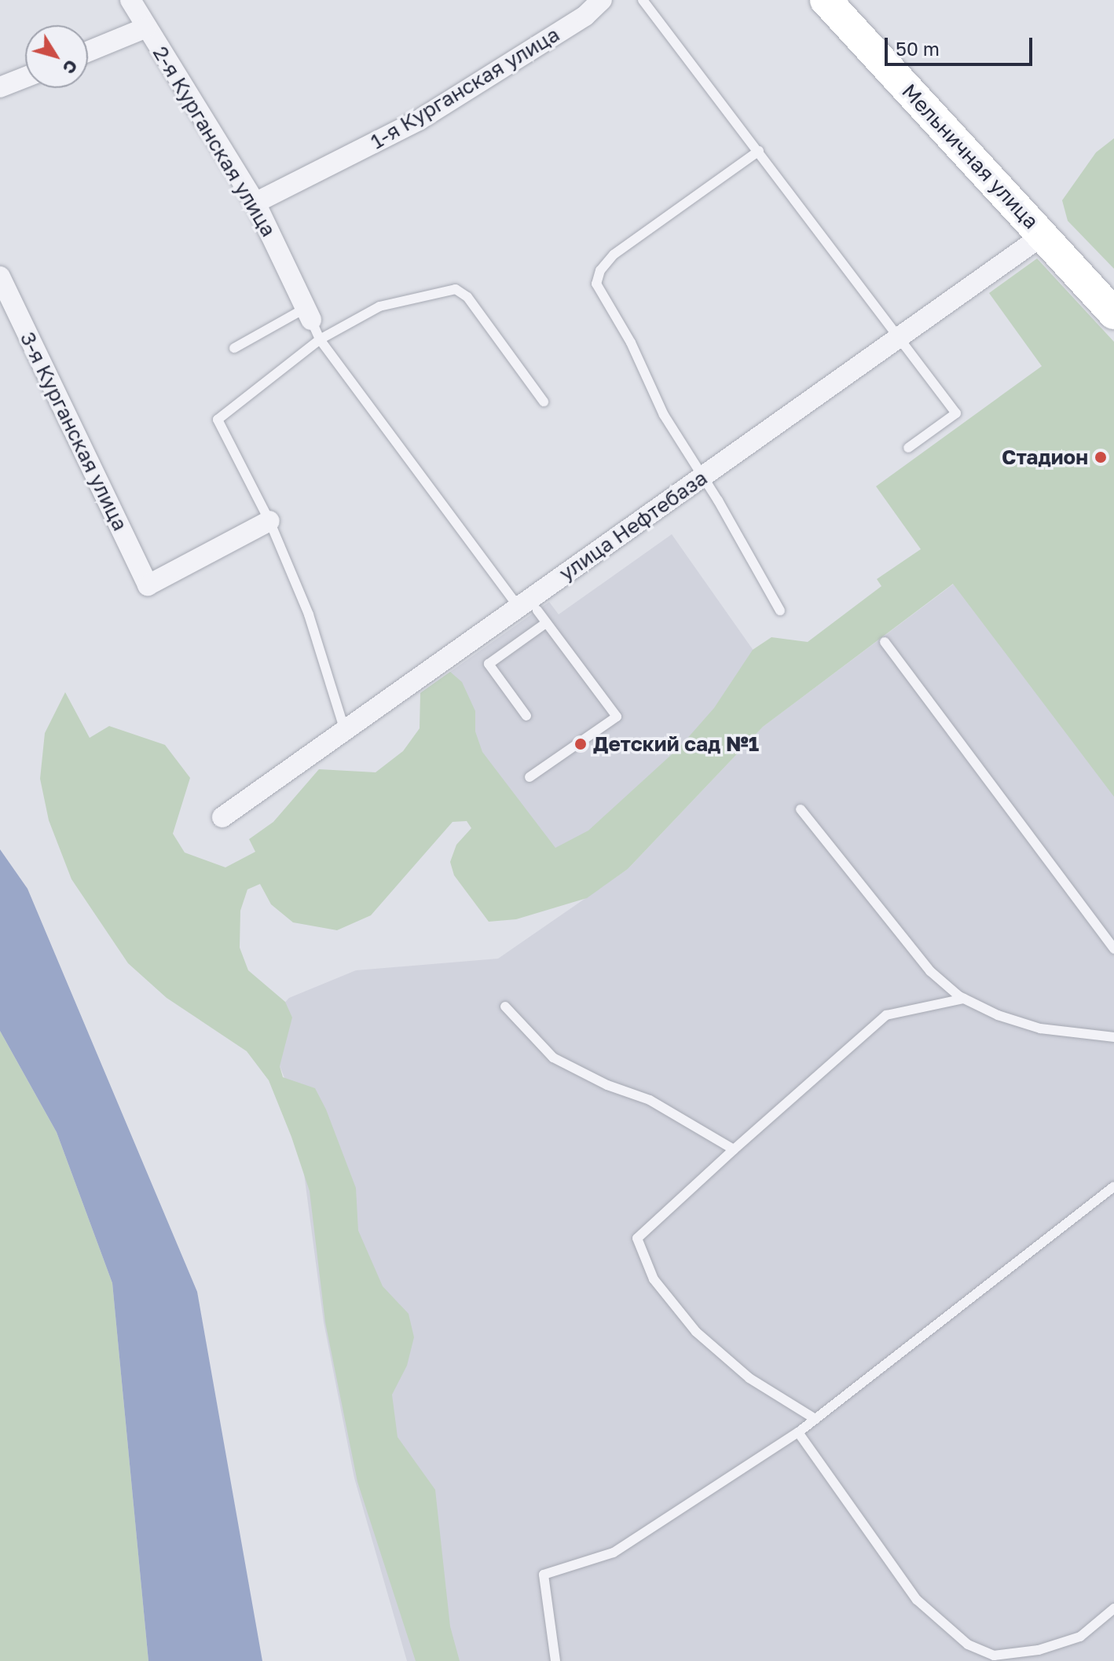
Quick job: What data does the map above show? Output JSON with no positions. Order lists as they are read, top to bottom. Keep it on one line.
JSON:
{"streets":{"main road":["Мельничная улица"],"street":["1-я Курганская улица","2-я Курганская улица","3-я Курганская улица","улица Нефтебаза"]},"crossings":[["1-я Курганская улица","2-я Курганская улица"],["Мельничная улица","улица Нефтебаза"]],"places":["Стадион","Детский сад №1"],"scale_bar":"50 m","north":"bottom right"}
